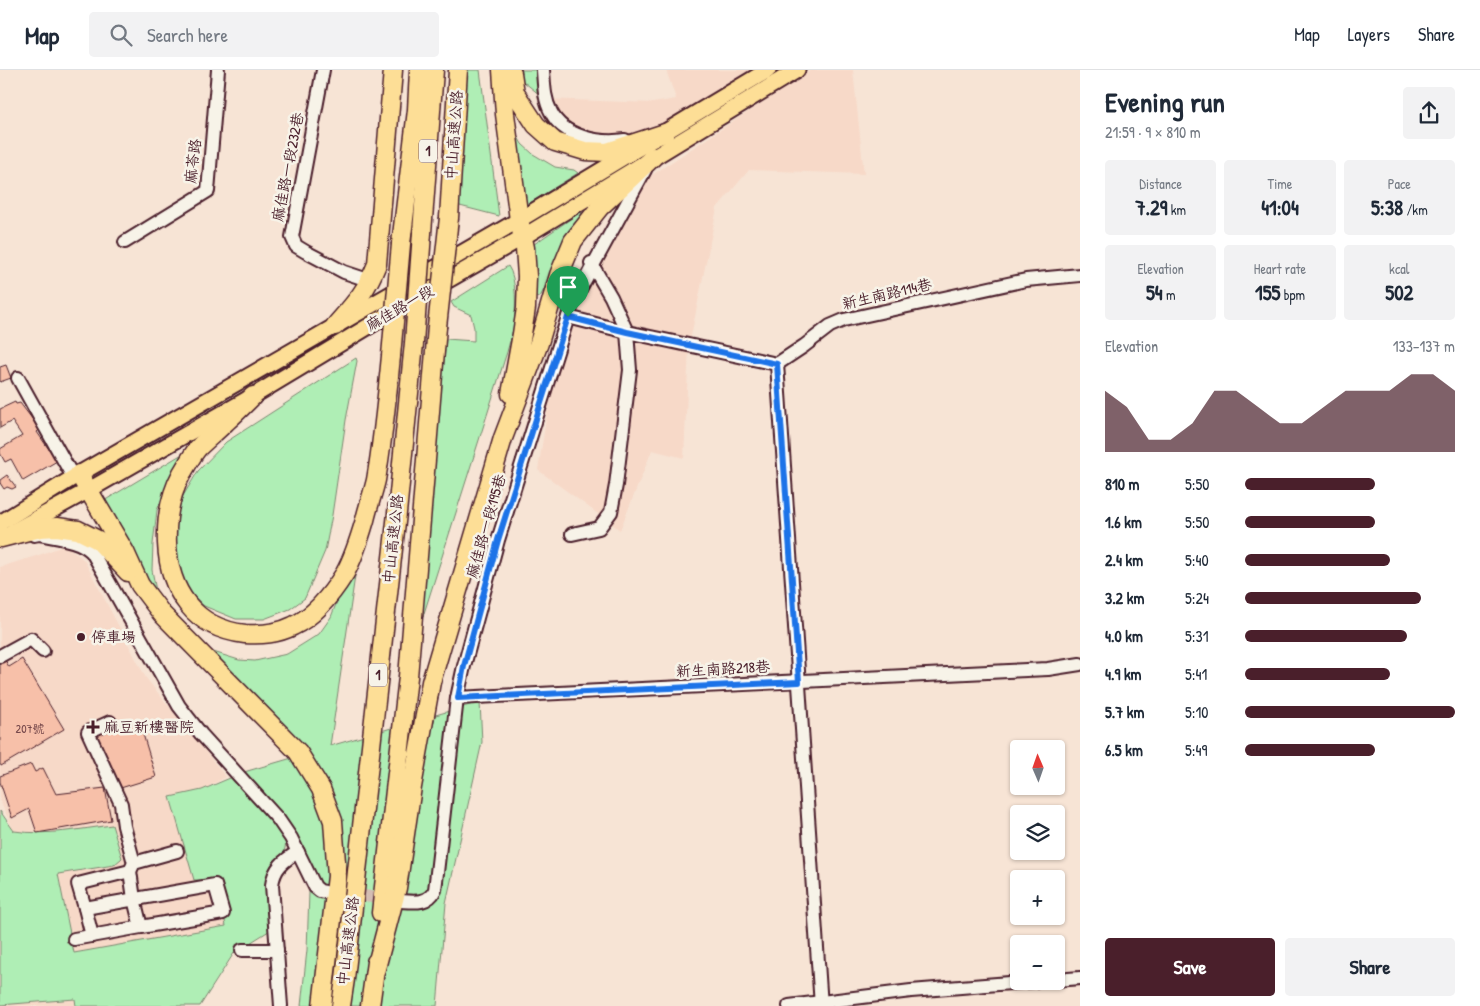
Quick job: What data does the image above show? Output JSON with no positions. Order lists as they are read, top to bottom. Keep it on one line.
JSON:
{"streets":{"highway":["中山高速公路","1"],"main road":["麻佳路一段"],"street":["麻苓路","麻佳路一段232巷","新生南路114巷","麻佳路一段195巷","新生南路218巷"]},"crossings":[["麻佳路一段","麻佳路一段195巷"],["麻佳路一段195巷","新生南路218巷"]],"places":{"other":["停車場"],"health":["麻豆新樓醫院"]},"house_numbers":["207號"],"north":"top","page":{"header":"Map","search":"Search here","nav":["Map","Layers","Share"],"heading":["Evening run","21:59 · 9 × 810 m"],"stats":[["Distance","7.29 km"],["Time","41:04"],["Pace","5:38 /km"],["Elevation","54 m"],["Heart rate","155 bpm"],["kcal","502"]],"chart":["Elevation","133–137 m"],"list":[{"name":"810 m","note":"5:50"},{"name":"1.6 km","note":"5:50"},{"name":"2.4 km","note":"5:40"},{"name":"3.2 km","note":"5:24"},{"name":"4.0 km","note":"5:31"},{"name":"4.9 km","note":"5:41"},{"name":"5.7 km","note":"5:10"},{"name":"6.5 km","note":"5:49"}],"map_buttons":["+","−"],"buttons":["Save","Share"]}}
